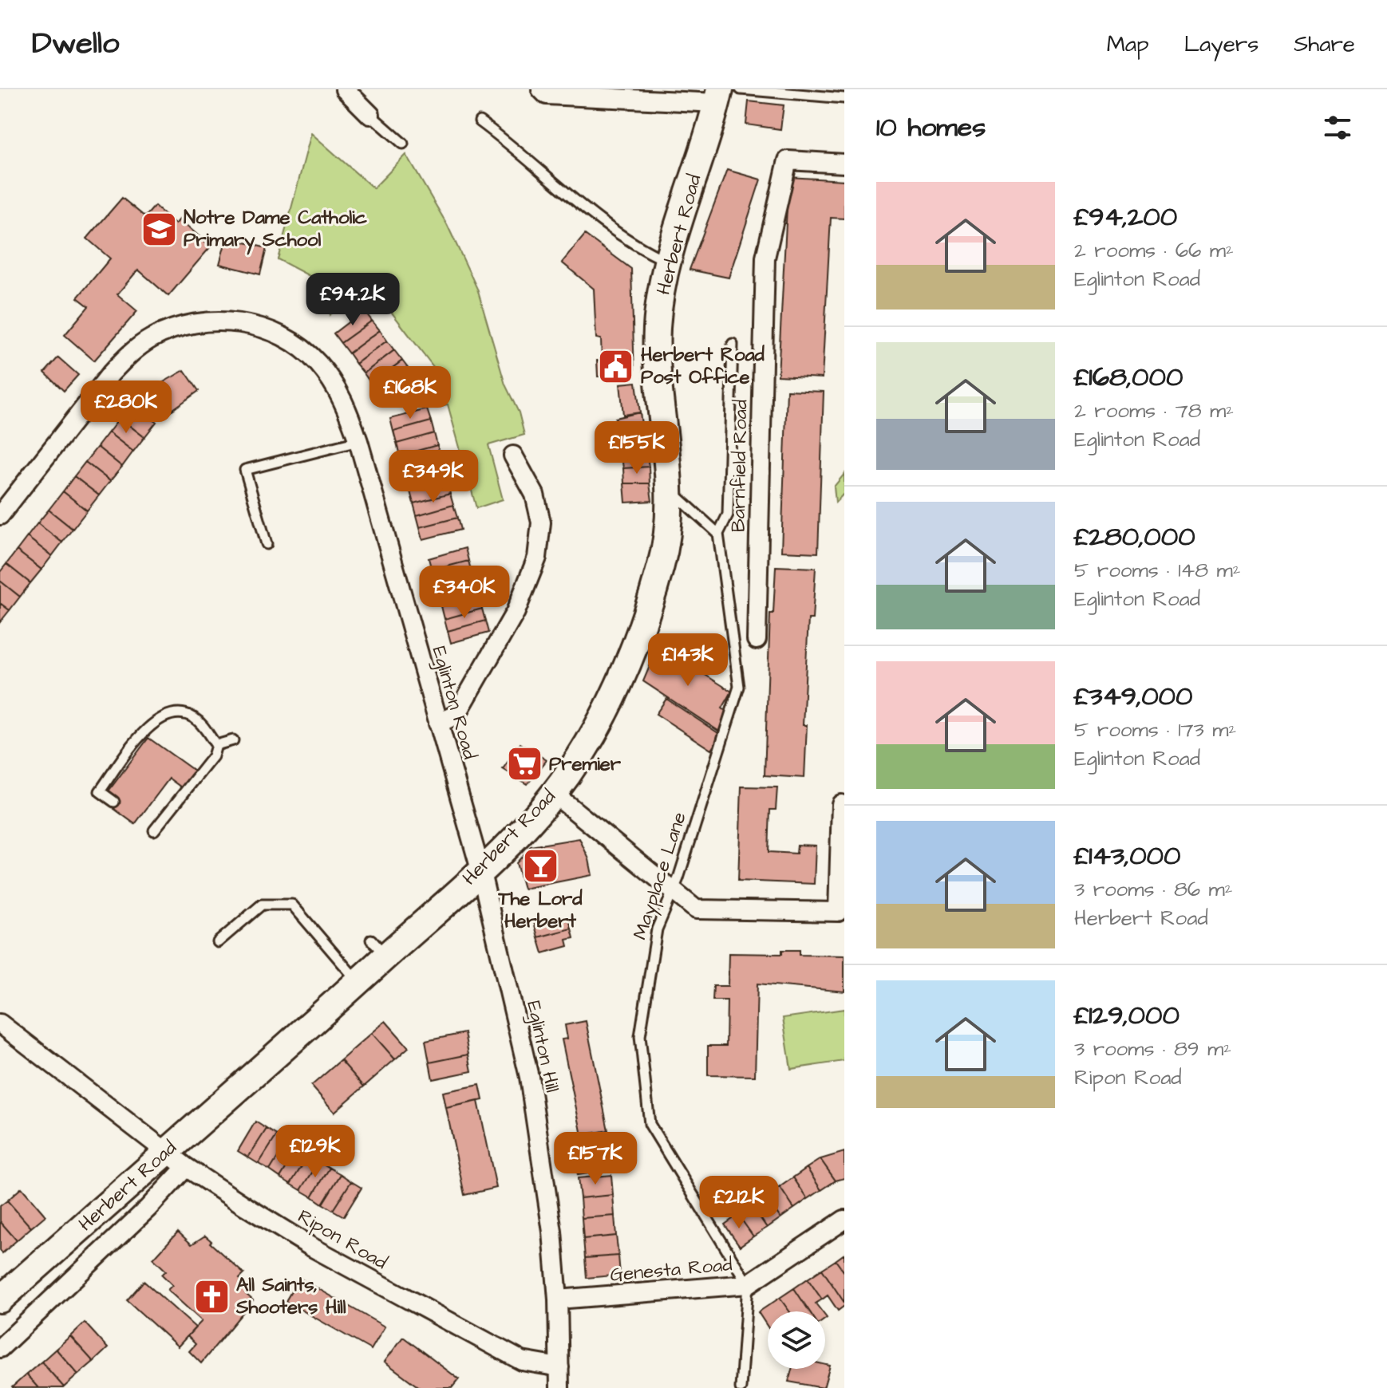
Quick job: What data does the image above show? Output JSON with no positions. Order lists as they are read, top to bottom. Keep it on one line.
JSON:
{"streets":{"street":["Herbert Road","Barnfield Road","Eglinton Road","Eglinton Hill","Ripon Road","Genesta Road"],"lane":["Mayplace Lane"]},"crossings":[["Herbert Road","Eglinton Road"],["Herbert Road","Eglinton Hill"],["Herbert Road","Ripon Road"],["Eglinton Road","Eglinton Hill"],["Mayplace Lane","Genesta Road"],["Eglinton Hill","Ripon Road"],["Eglinton Hill","Genesta Road"]],"places":{"school or university":["Notre Dame Catholic Primary School"],"public building":["Herbert Road Post Office"],"supermarket":["Premier"],"bar":["The Lord Herbert"],"church":["All Saints, Shooters Hill"]},"page":{"header":"Dwello","nav":["Map","Layers","Share"],"heading":"10 homes","list":[{"name":"£94,200","note":"2 rooms · 66 m² · Eglinton Road"},{"name":"£168,000","note":"2 rooms · 78 m² · Eglinton Road"},{"name":"£280,000","note":"5 rooms · 148 m² · Eglinton Road"},{"name":"£349,000","note":"5 rooms · 173 m² · Eglinton Road"},{"name":"£143,000","note":"3 rooms · 86 m² · Herbert Road"},{"name":"£129,000","note":"3 rooms · 89 m² · Ripon Road"}],"price":["£94.2K","£168K","£280K","£155K","£349K","£340K","£143K","£129K","£157K","£212K"]}}
